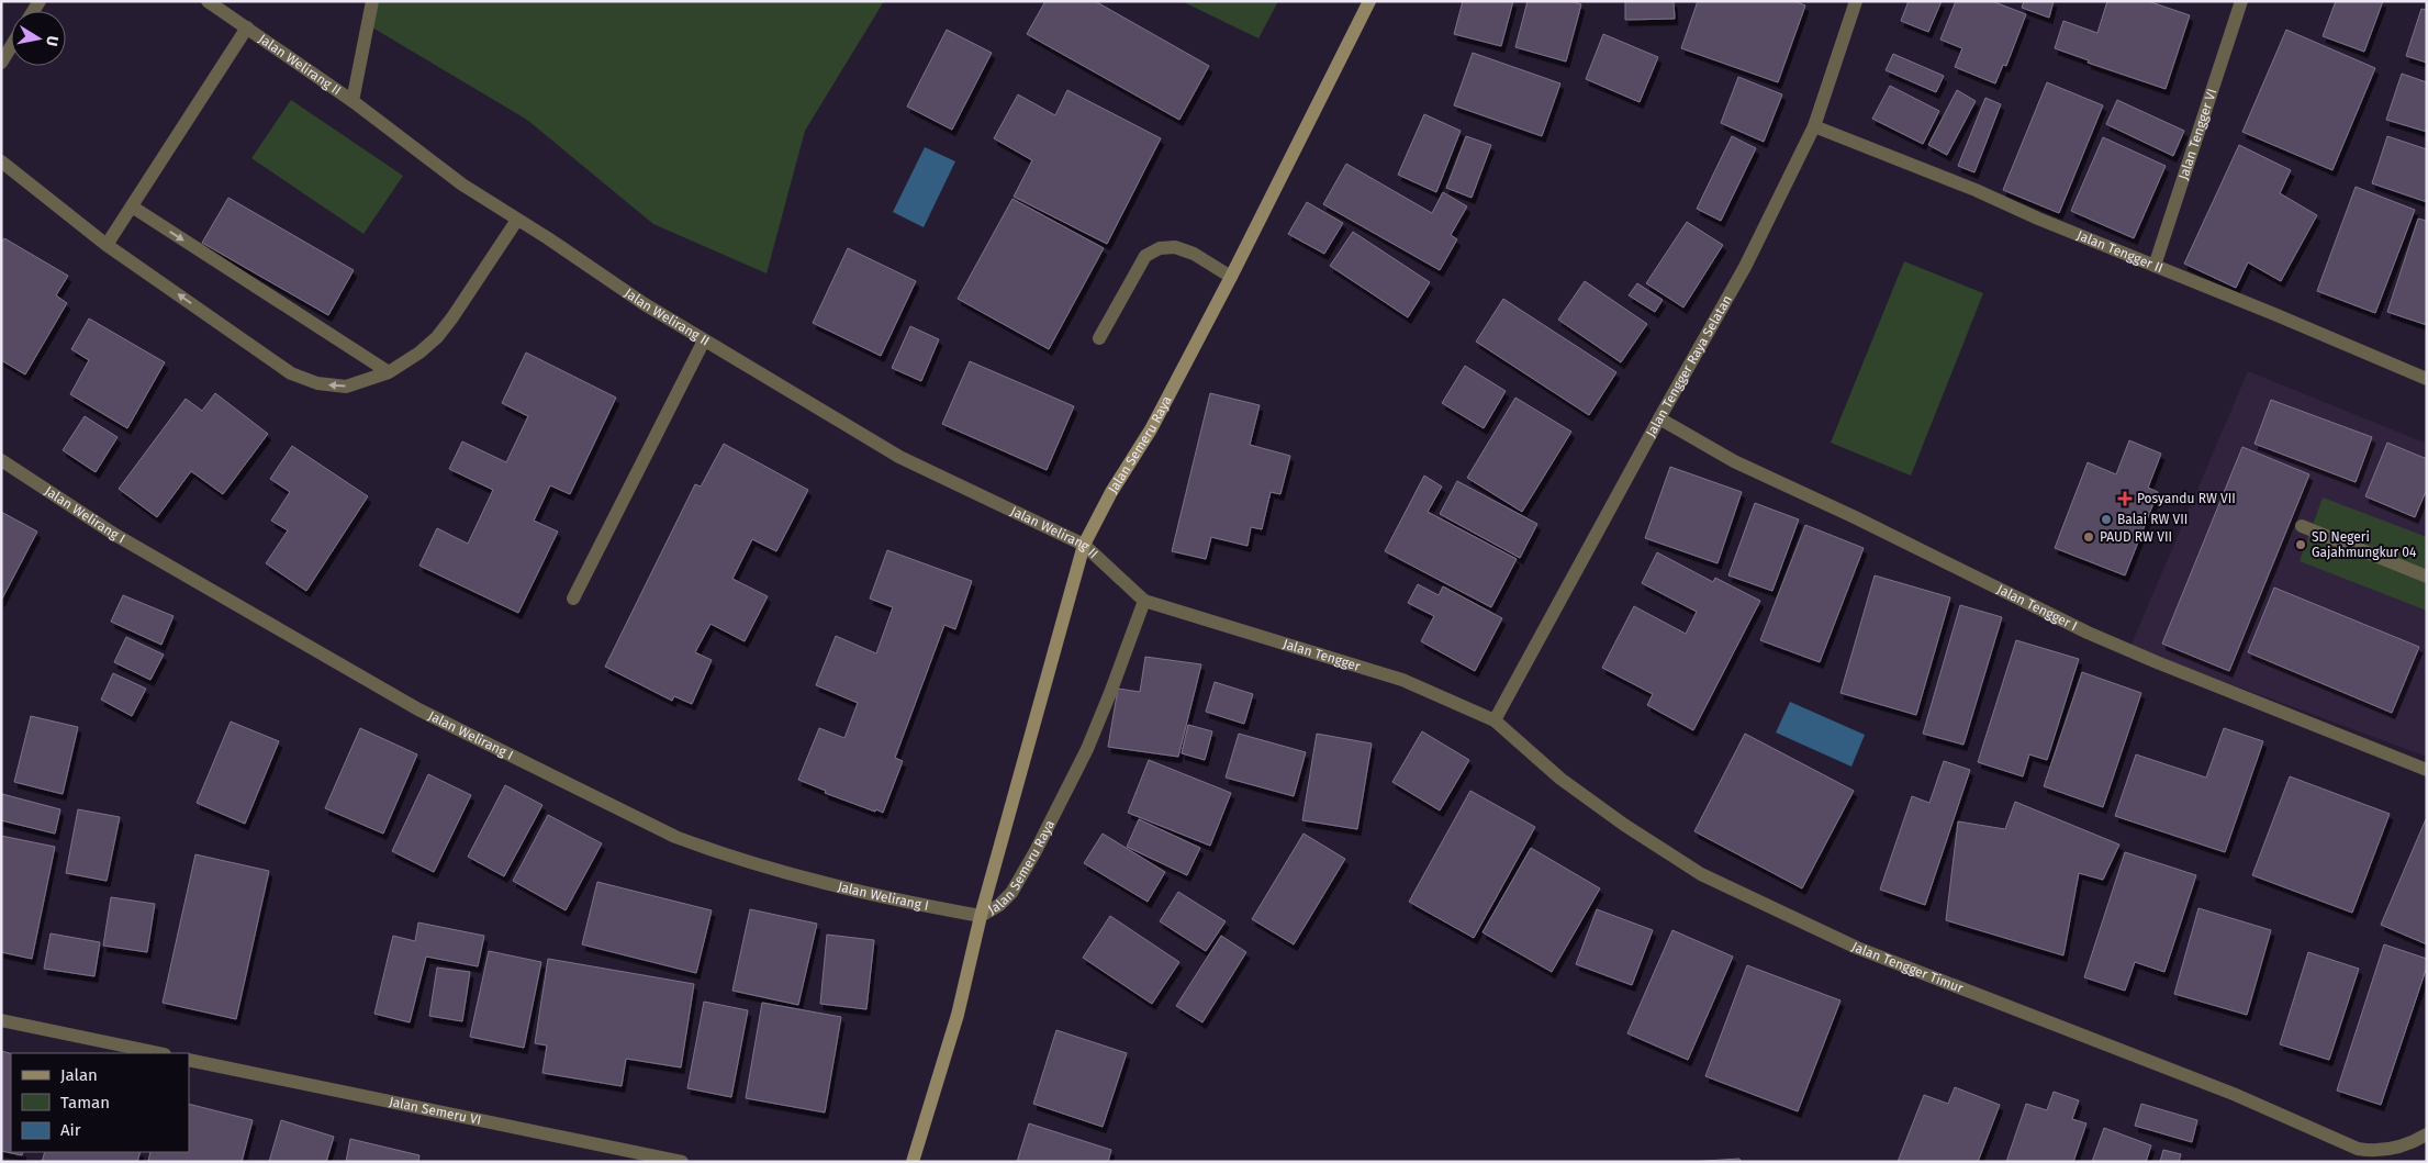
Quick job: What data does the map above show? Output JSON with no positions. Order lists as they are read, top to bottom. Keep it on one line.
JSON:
{"streets":{"street":["Jalan Welirang II","Jalan Tengger VI","Jalan Tengger II","Jalan Tengger Raya Selatan","Jalan Semeru Raya","Jalan Welirang I","Jalan Tengger I","Jalan Tengger","Jalan Tengger Timur","Jalan Semeru VI"]},"crossings":[["Jalan Welirang II","Jalan Semeru Raya"],["Jalan Welirang II","Jalan Tengger"],["Jalan Tengger VI","Jalan Tengger II"],["Jalan Tengger II","Jalan Tengger Raya Selatan"],["Jalan Tengger Raya Selatan","Jalan Tengger I"],["Jalan Tengger Raya Selatan","Jalan Tengger"],["Jalan Tengger Raya Selatan","Jalan Tengger Timur"],["Jalan Semeru Raya","Jalan Welirang I"],["Jalan Semeru Raya","Jalan Tengger"],["Jalan Tengger","Jalan Tengger Timur"]],"places":{"health":["Posyandu RW VII"],"other":["Balai RW VII","PAUD RW VII","SD Negeri Gajahmungkur 04"]},"legend":["Jalan","Taman","Air"],"north":"right"}
